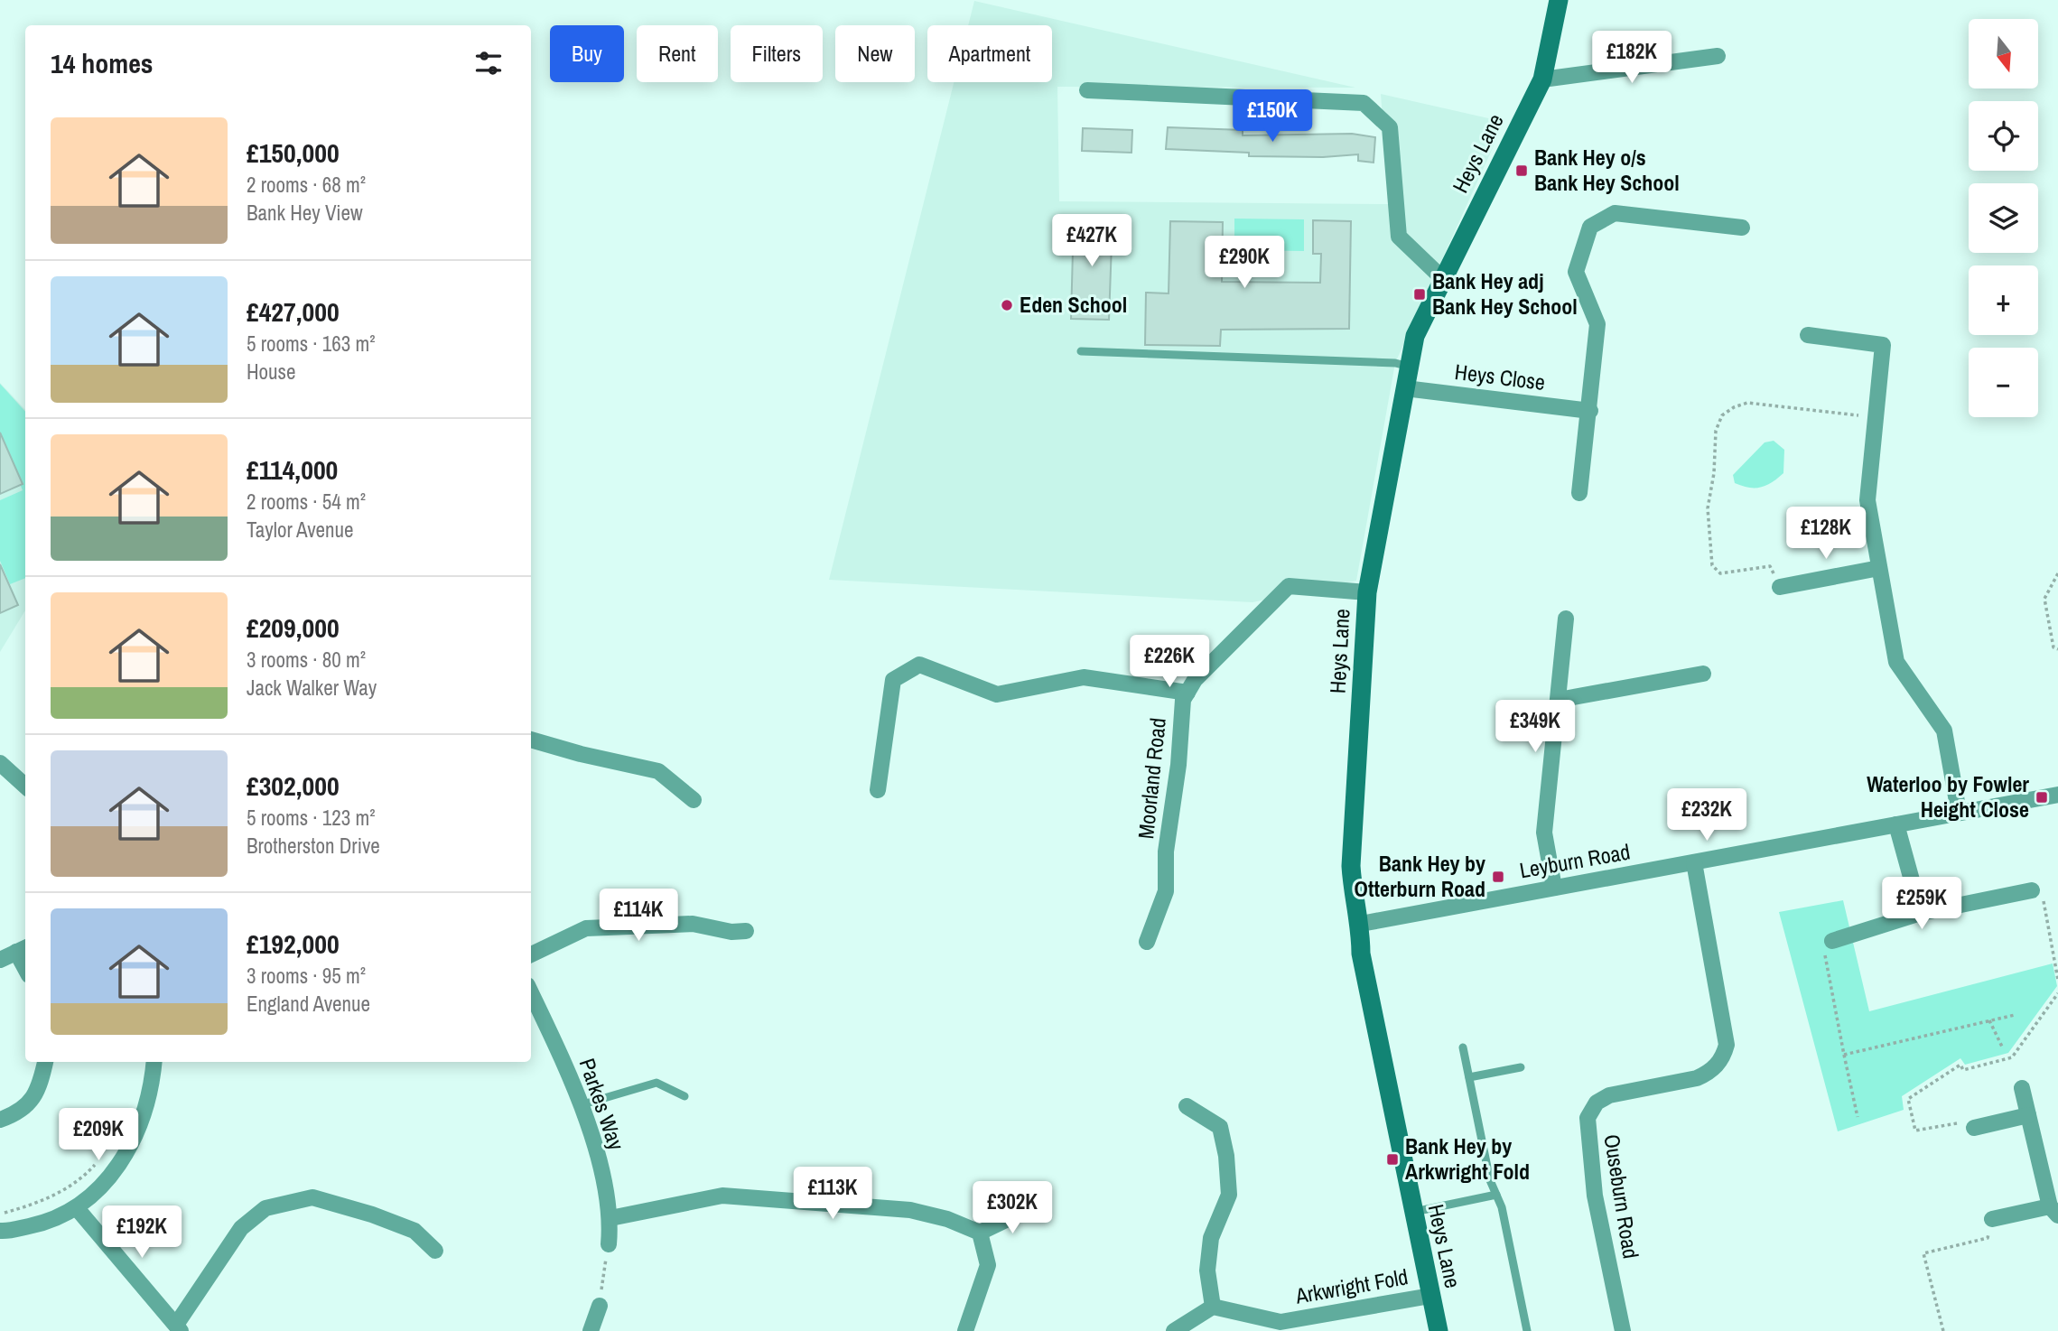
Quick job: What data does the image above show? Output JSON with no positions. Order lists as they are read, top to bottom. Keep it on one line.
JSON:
{"streets":{"street":["Heys Lane","Heys Close","Moorland Road","Leyburn Road","Parkes Way","Ouseburn Road","Arkwright Fold"]},"crossings":[["Heys Lane","Heys Close"],["Heys Lane","Moorland Road"],["Heys Lane","Leyburn Road"],["Heys Lane","Arkwright Fold"],["Leyburn Road","Ouseburn Road"]],"places":{"transit":["Bank Hey o/s Bank Hey School","Bank Hey adj Bank Hey School","Waterloo by Fowler Height Close","Bank Hey by Otterburn Road","Bank Hey by Arkwright Fold"],"other":["Eden School"]},"north":"bottom","page":{"map_buttons":["+","−"],"chip":["Buy","Rent","Filters","New","Apartment"],"heading":"14 homes","price":["£182K","£150K","£427K","£290K","£128K","£226K","£349K","£232K","£259K","£114K","£209K","£113K","£302K","£192K"],"list":[{"name":"£150,000","note":"2 rooms · 68 m² · Bank Hey View"},{"name":"£427,000","note":"5 rooms · 163 m² · House"},{"name":"£114,000","note":"2 rooms · 54 m² · Taylor Avenue"},{"name":"£209,000","note":"3 rooms · 80 m² · Jack Walker Way"},{"name":"£302,000","note":"5 rooms · 123 m² · Brotherston Drive"},{"name":"£192,000","note":"3 rooms · 95 m² · England Avenue"}]}}
